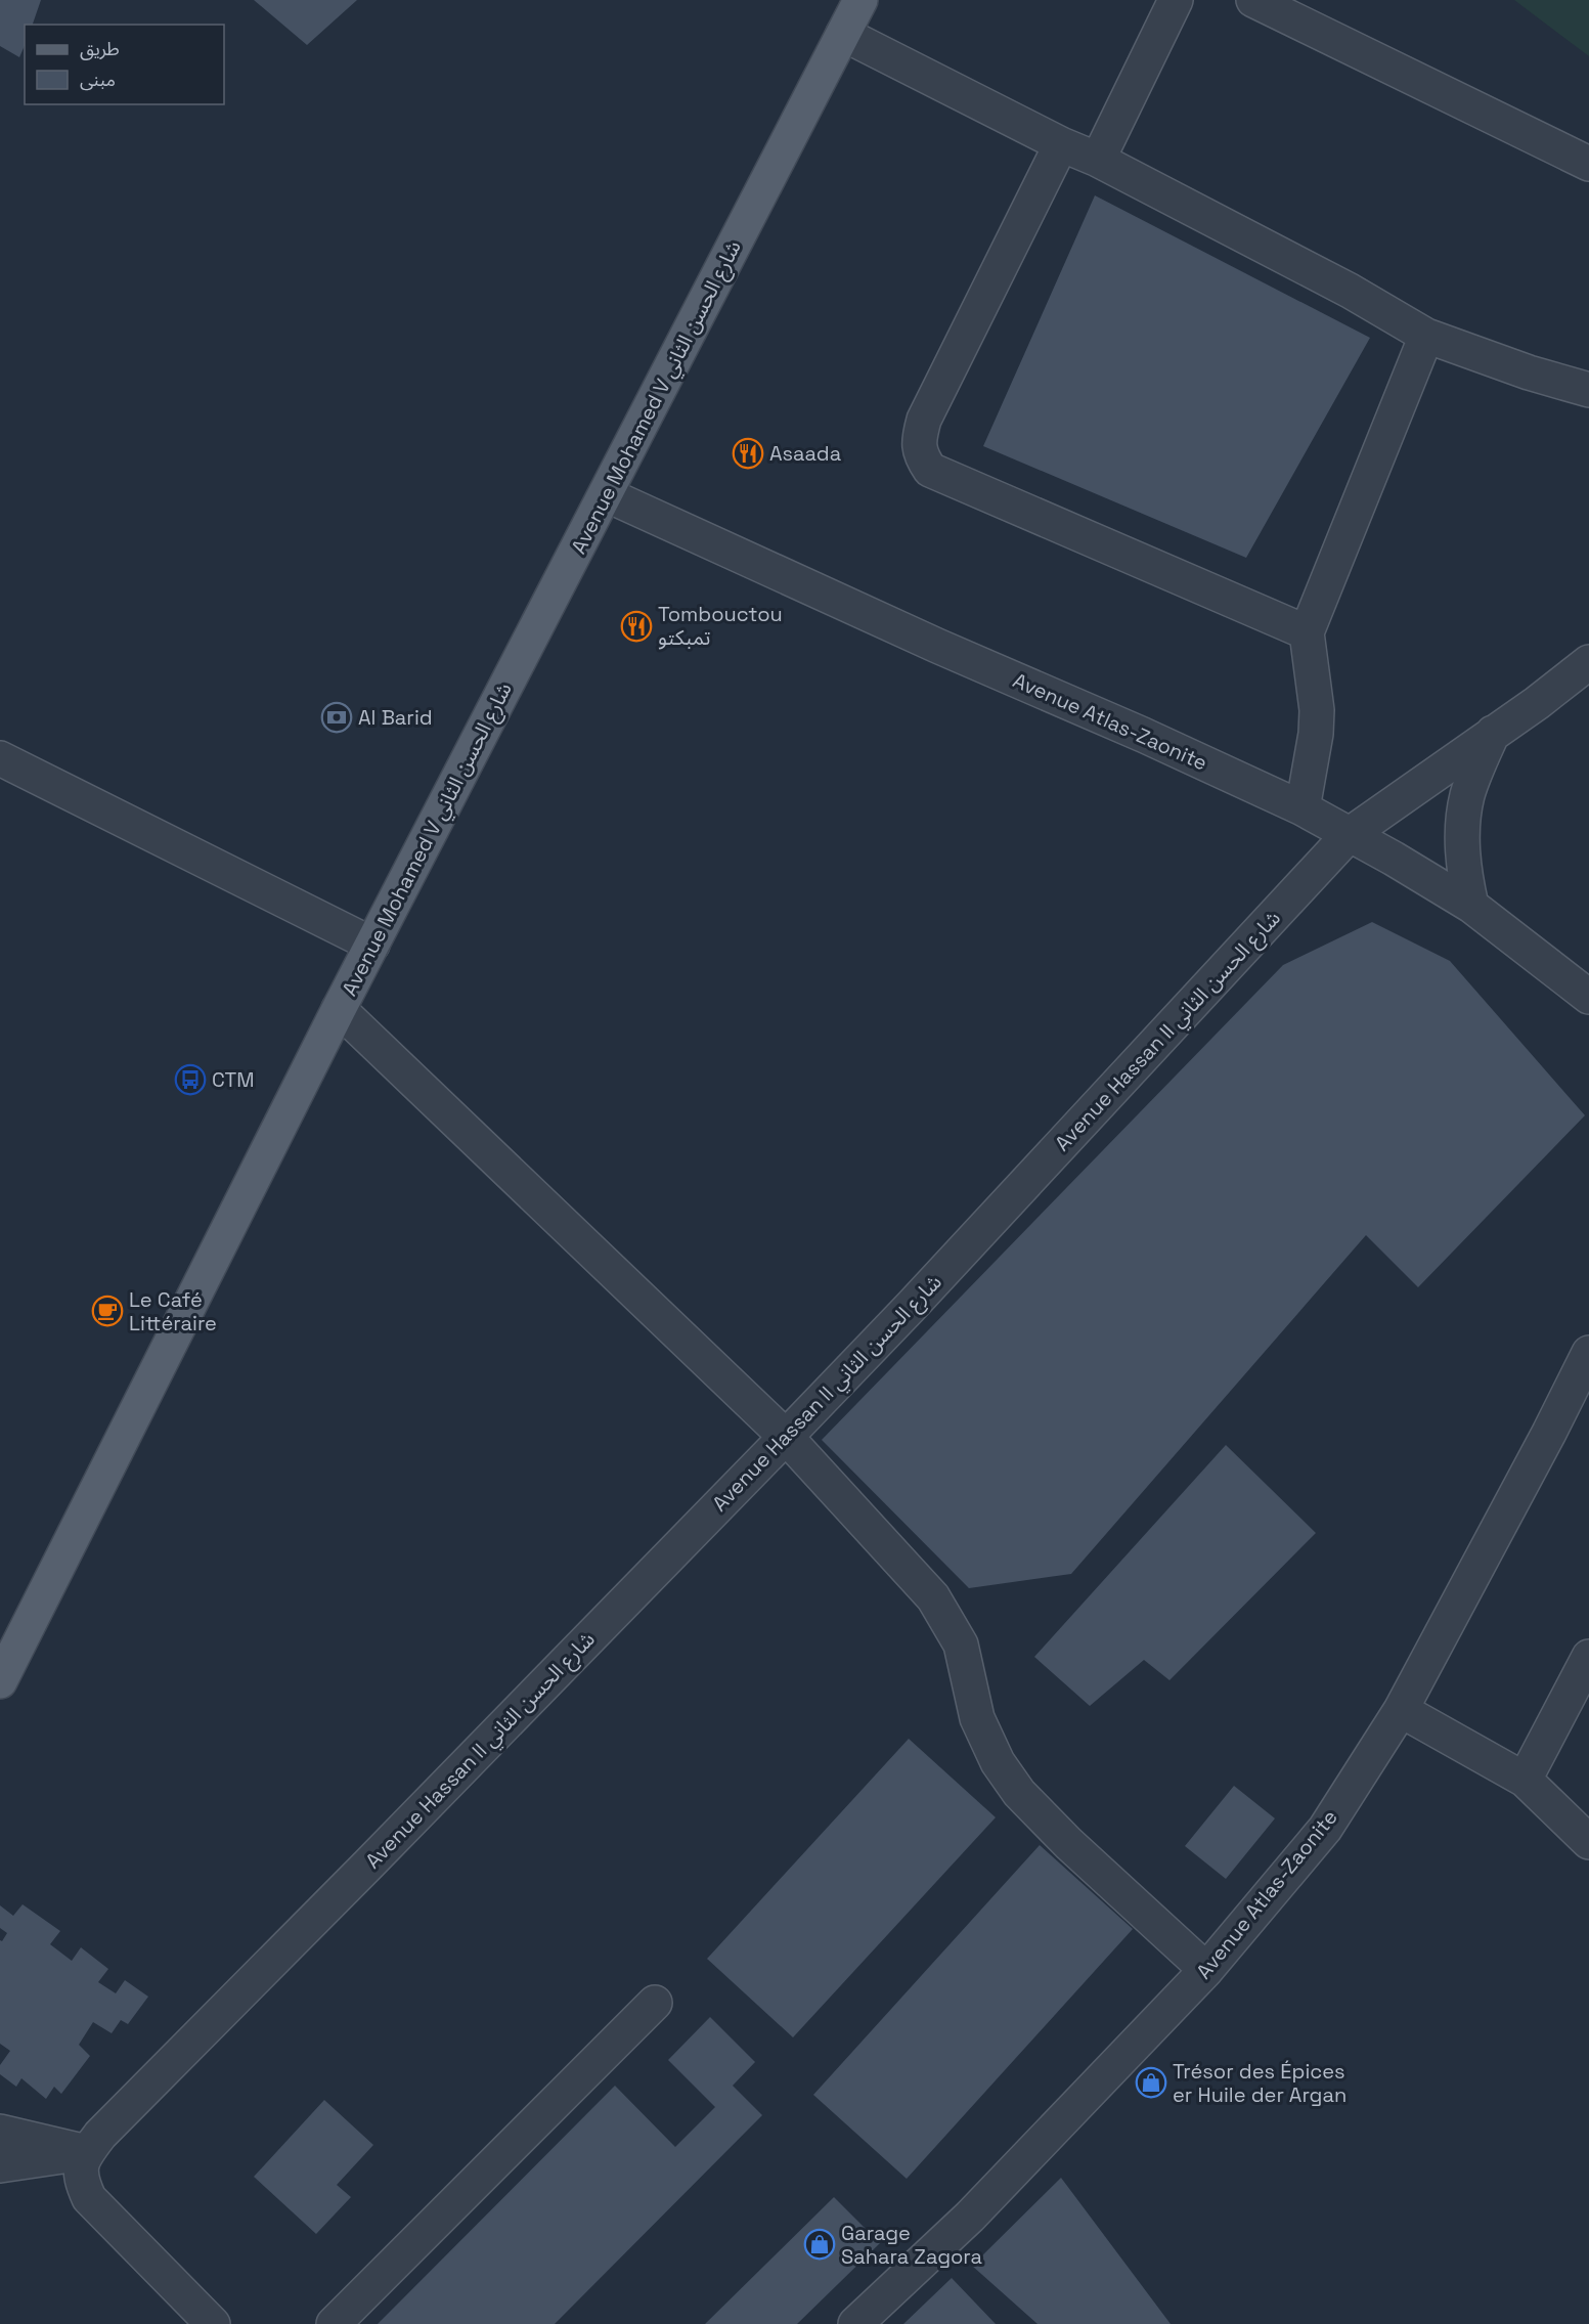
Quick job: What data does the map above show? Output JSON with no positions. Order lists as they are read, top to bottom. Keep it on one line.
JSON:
{"streets":{"main road":["Avenue Mohamed V شارع الحسن الثاني"],"street":["Avenue Atlas-Zaonite","Avenue Hassan II شارع الحسن الثاني"]},"crossings":[["Avenue Mohamed V شارع الحسن الثاني","Avenue Atlas-Zaonite"],["Avenue Atlas-Zaonite","Avenue Hassan II شارع الحسن الثاني"]],"places":{"restaurant":["Asaada","Tombouctou تمبكتو"],"bank":["Al Barid"],"bus stop":["CTM"],"cafe":["Le Café Littéraire"],"shop":["Trésor des Épices er Huile der Argan","Garage Sahara Zagora"]},"legend":["طريق","مبنى"]}
